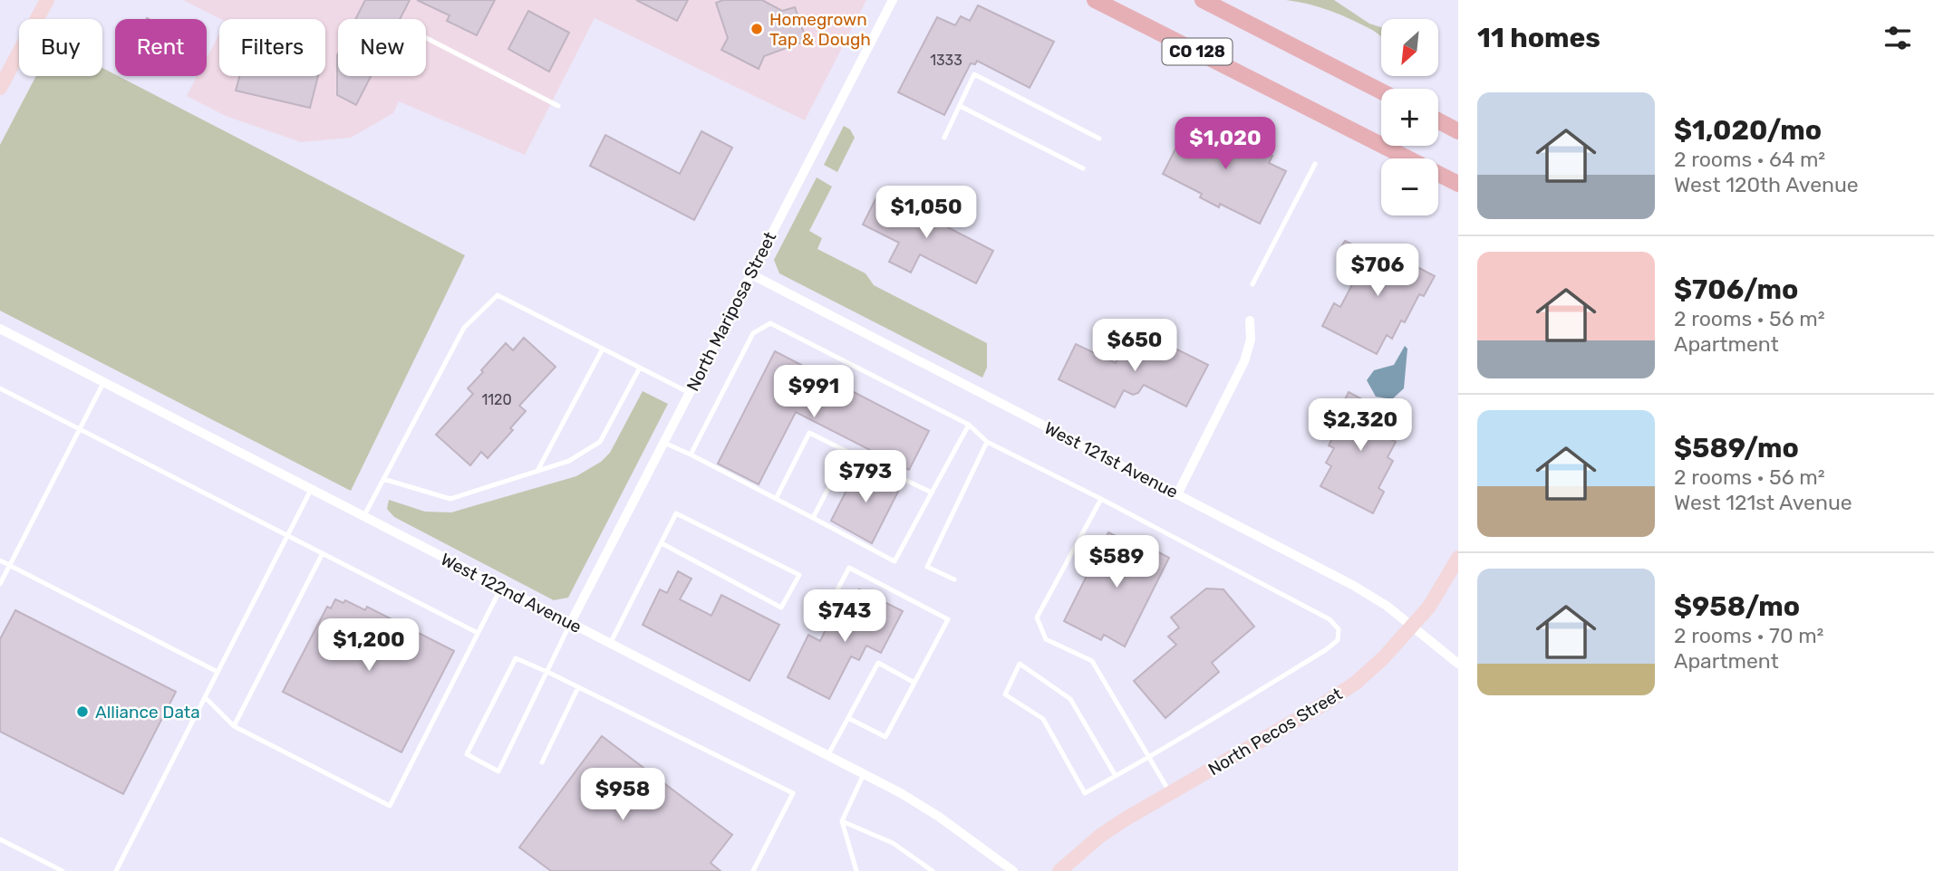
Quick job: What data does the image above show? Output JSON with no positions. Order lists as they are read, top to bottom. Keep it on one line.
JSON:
{"streets":{"main road":["CO 128"],"street":["North Mariposa Street","West 121st Avenue","West 122nd Avenue","North Pecos Street"]},"crossings":[["North Mariposa Street","West 121st Avenue"],["North Mariposa Street","West 122nd Avenue"],["West 121st Avenue","North Pecos Street"]],"places":["Homegrown Tap & Dough","Alliance Data"],"house_numbers":["1333","1120"],"north":"bottom left","page":{"heading":"11 homes","map_buttons":["+","−"],"chip":["Buy","Rent","Filters","New"],"list":[{"name":"$1,020/mo","note":"2 rooms · 64 m² · West 120th Avenue"},{"name":"$706/mo","note":"2 rooms · 56 m² · Apartment"},{"name":"$589/mo","note":"2 rooms · 56 m² · West 121st Avenue"},{"name":"$958/mo","note":"2 rooms · 70 m² · Apartment"}],"price":["$1,020","$1,050","$706","$650","$991","$2,320","$793","$589","$743","$1,200","$958"]}}
